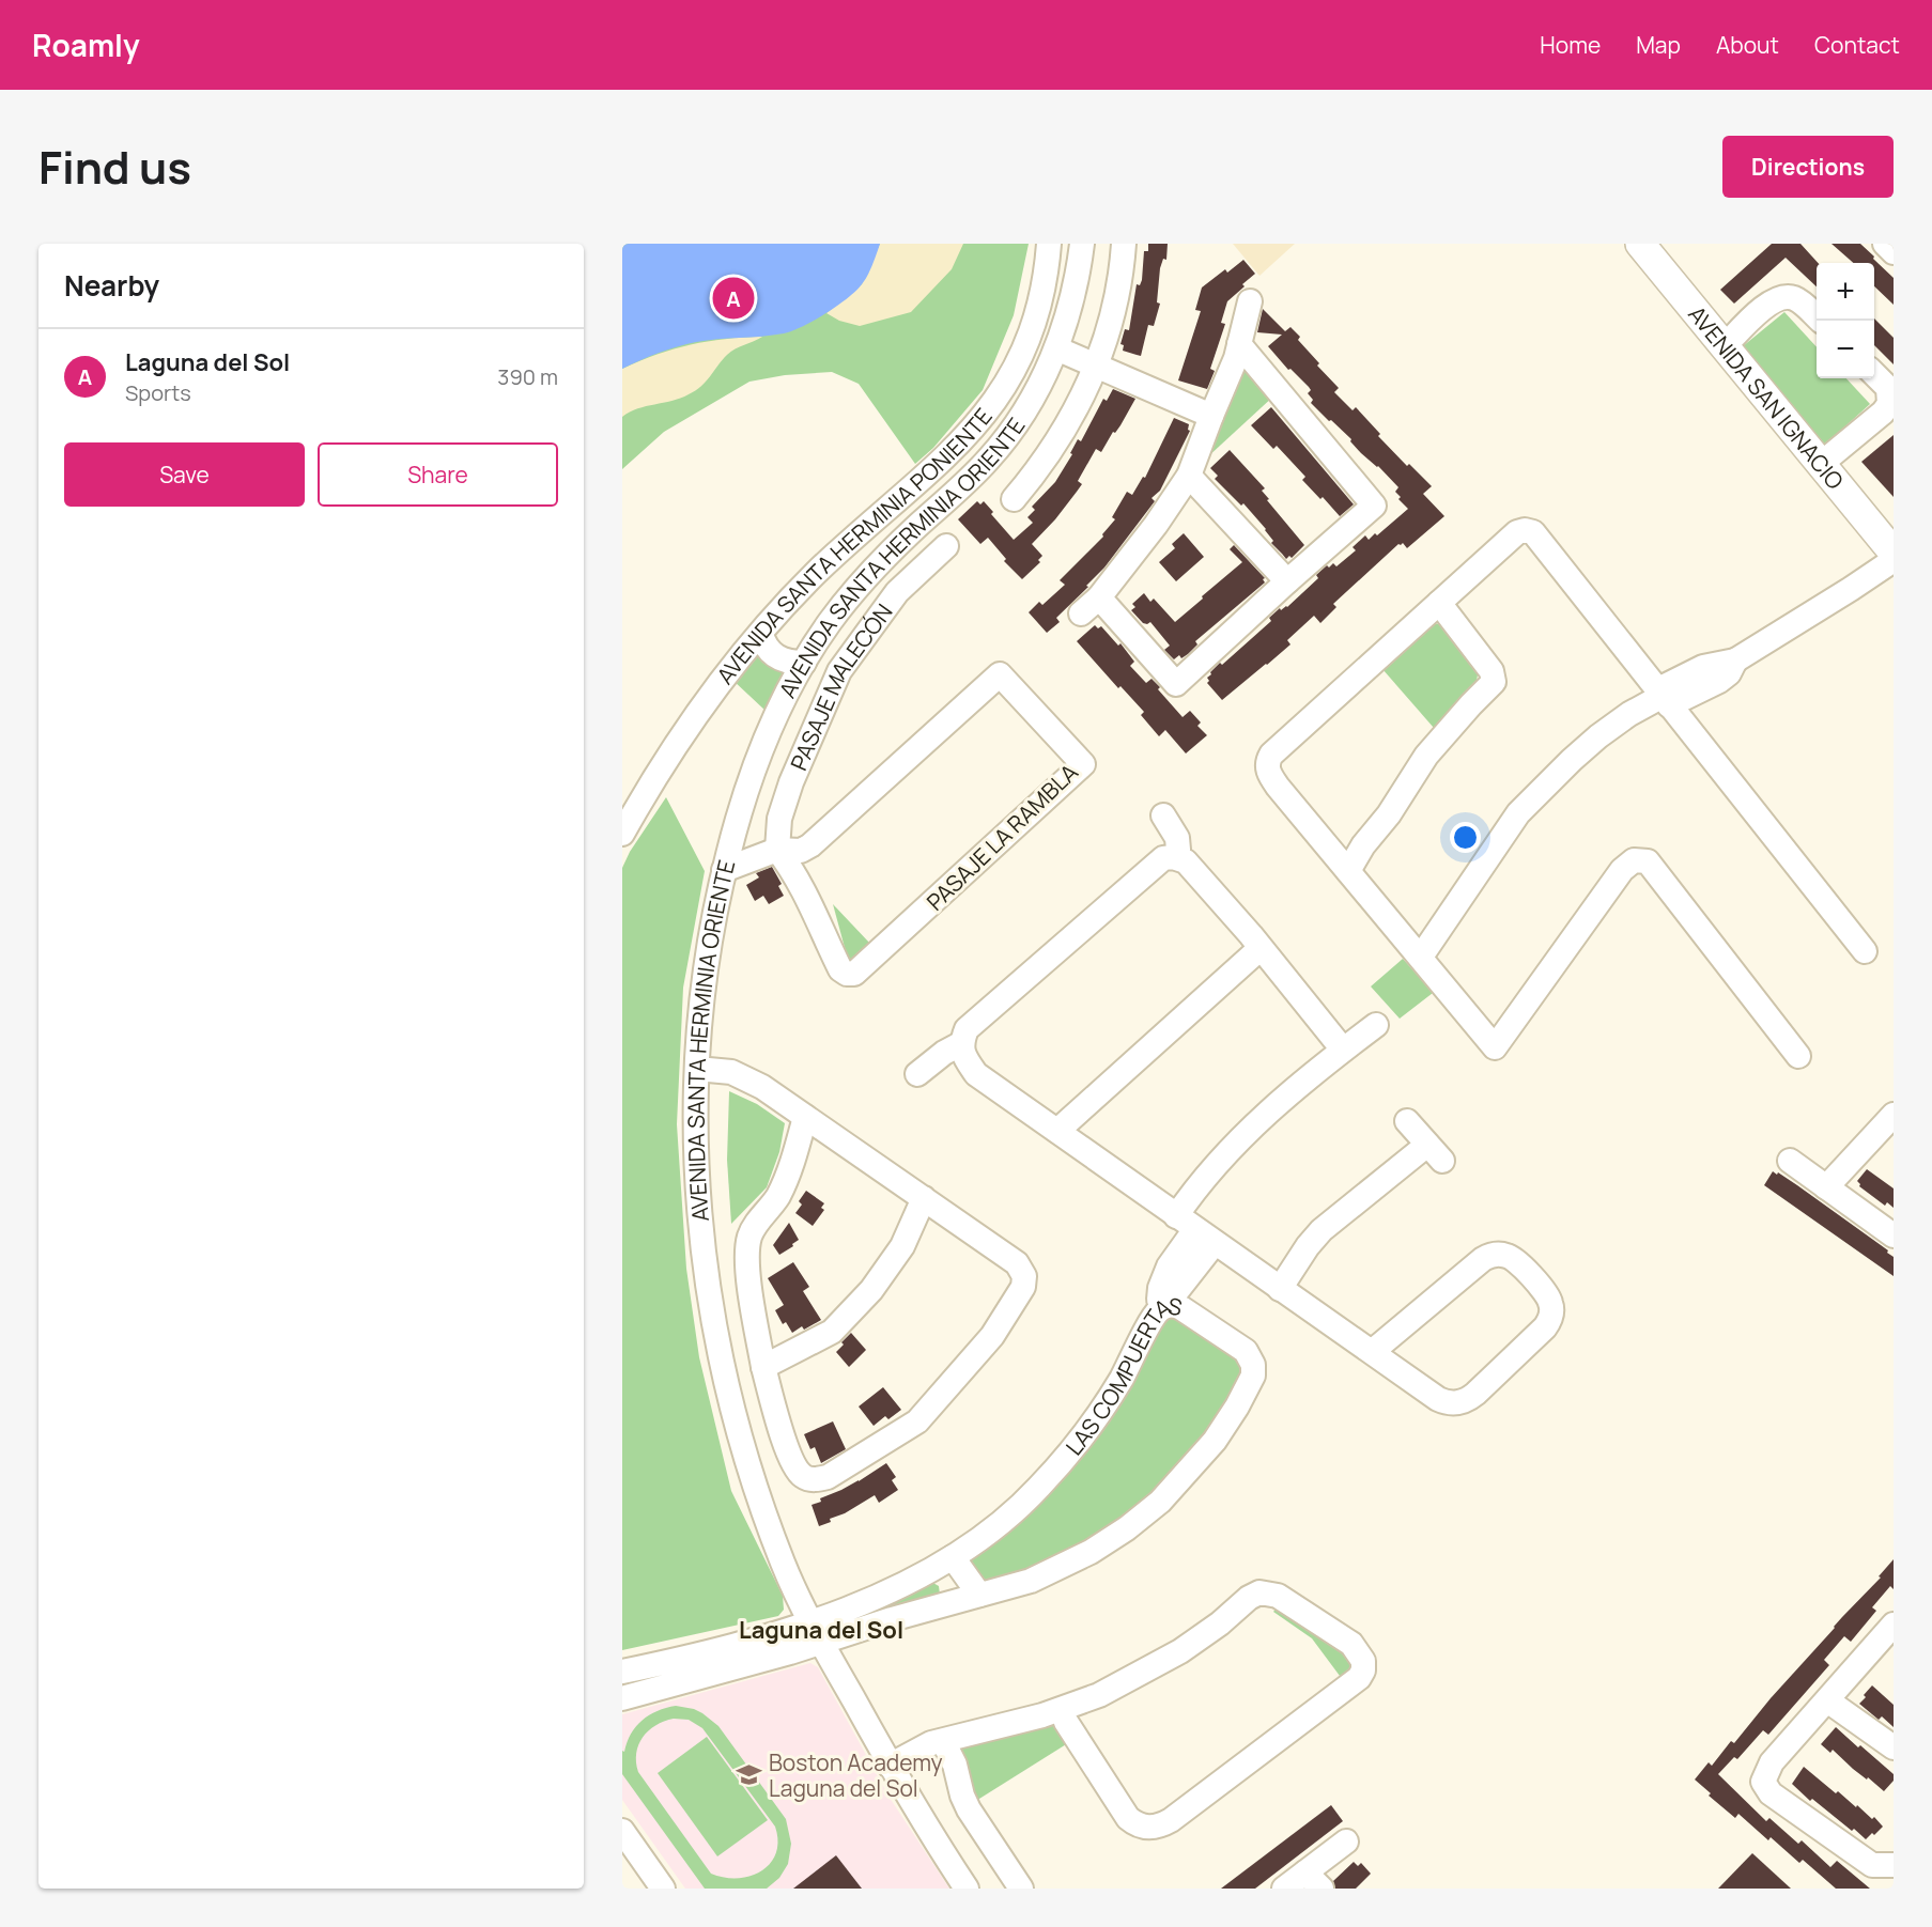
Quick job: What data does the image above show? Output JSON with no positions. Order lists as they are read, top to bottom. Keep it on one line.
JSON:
{"streets":{"main road":["AVENIDA SAN IGNACIO"],"street":["AVENIDA SANTA HERMINIA PONIENTE","AVENIDA SANTA HERMINIA ORIENTE","PASAJE MALECÓN","PASAJE LA RAMBLA","LAS COMPUERTAS"]},"crossings":[["AVENIDA SANTA HERMINIA ORIENTE","LAS COMPUERTAS"],["PASAJE MALECÓN","PASAJE LA RAMBLA"]],"districts":["Laguna del Sol"],"places":{"school or university":["Boston Academy Laguna del Sol"]},"page":{"header":"Roamly","nav":["Home","Map","About","Contact"],"title":"Find us","buttons":["Directions",["Save","Share"]],"heading":"Nearby","map_buttons":["+","−"],"pins":"A","list":[{"mark":"A","name":"Laguna del Sol","note":"Sports","value":"390 m"}]}}
